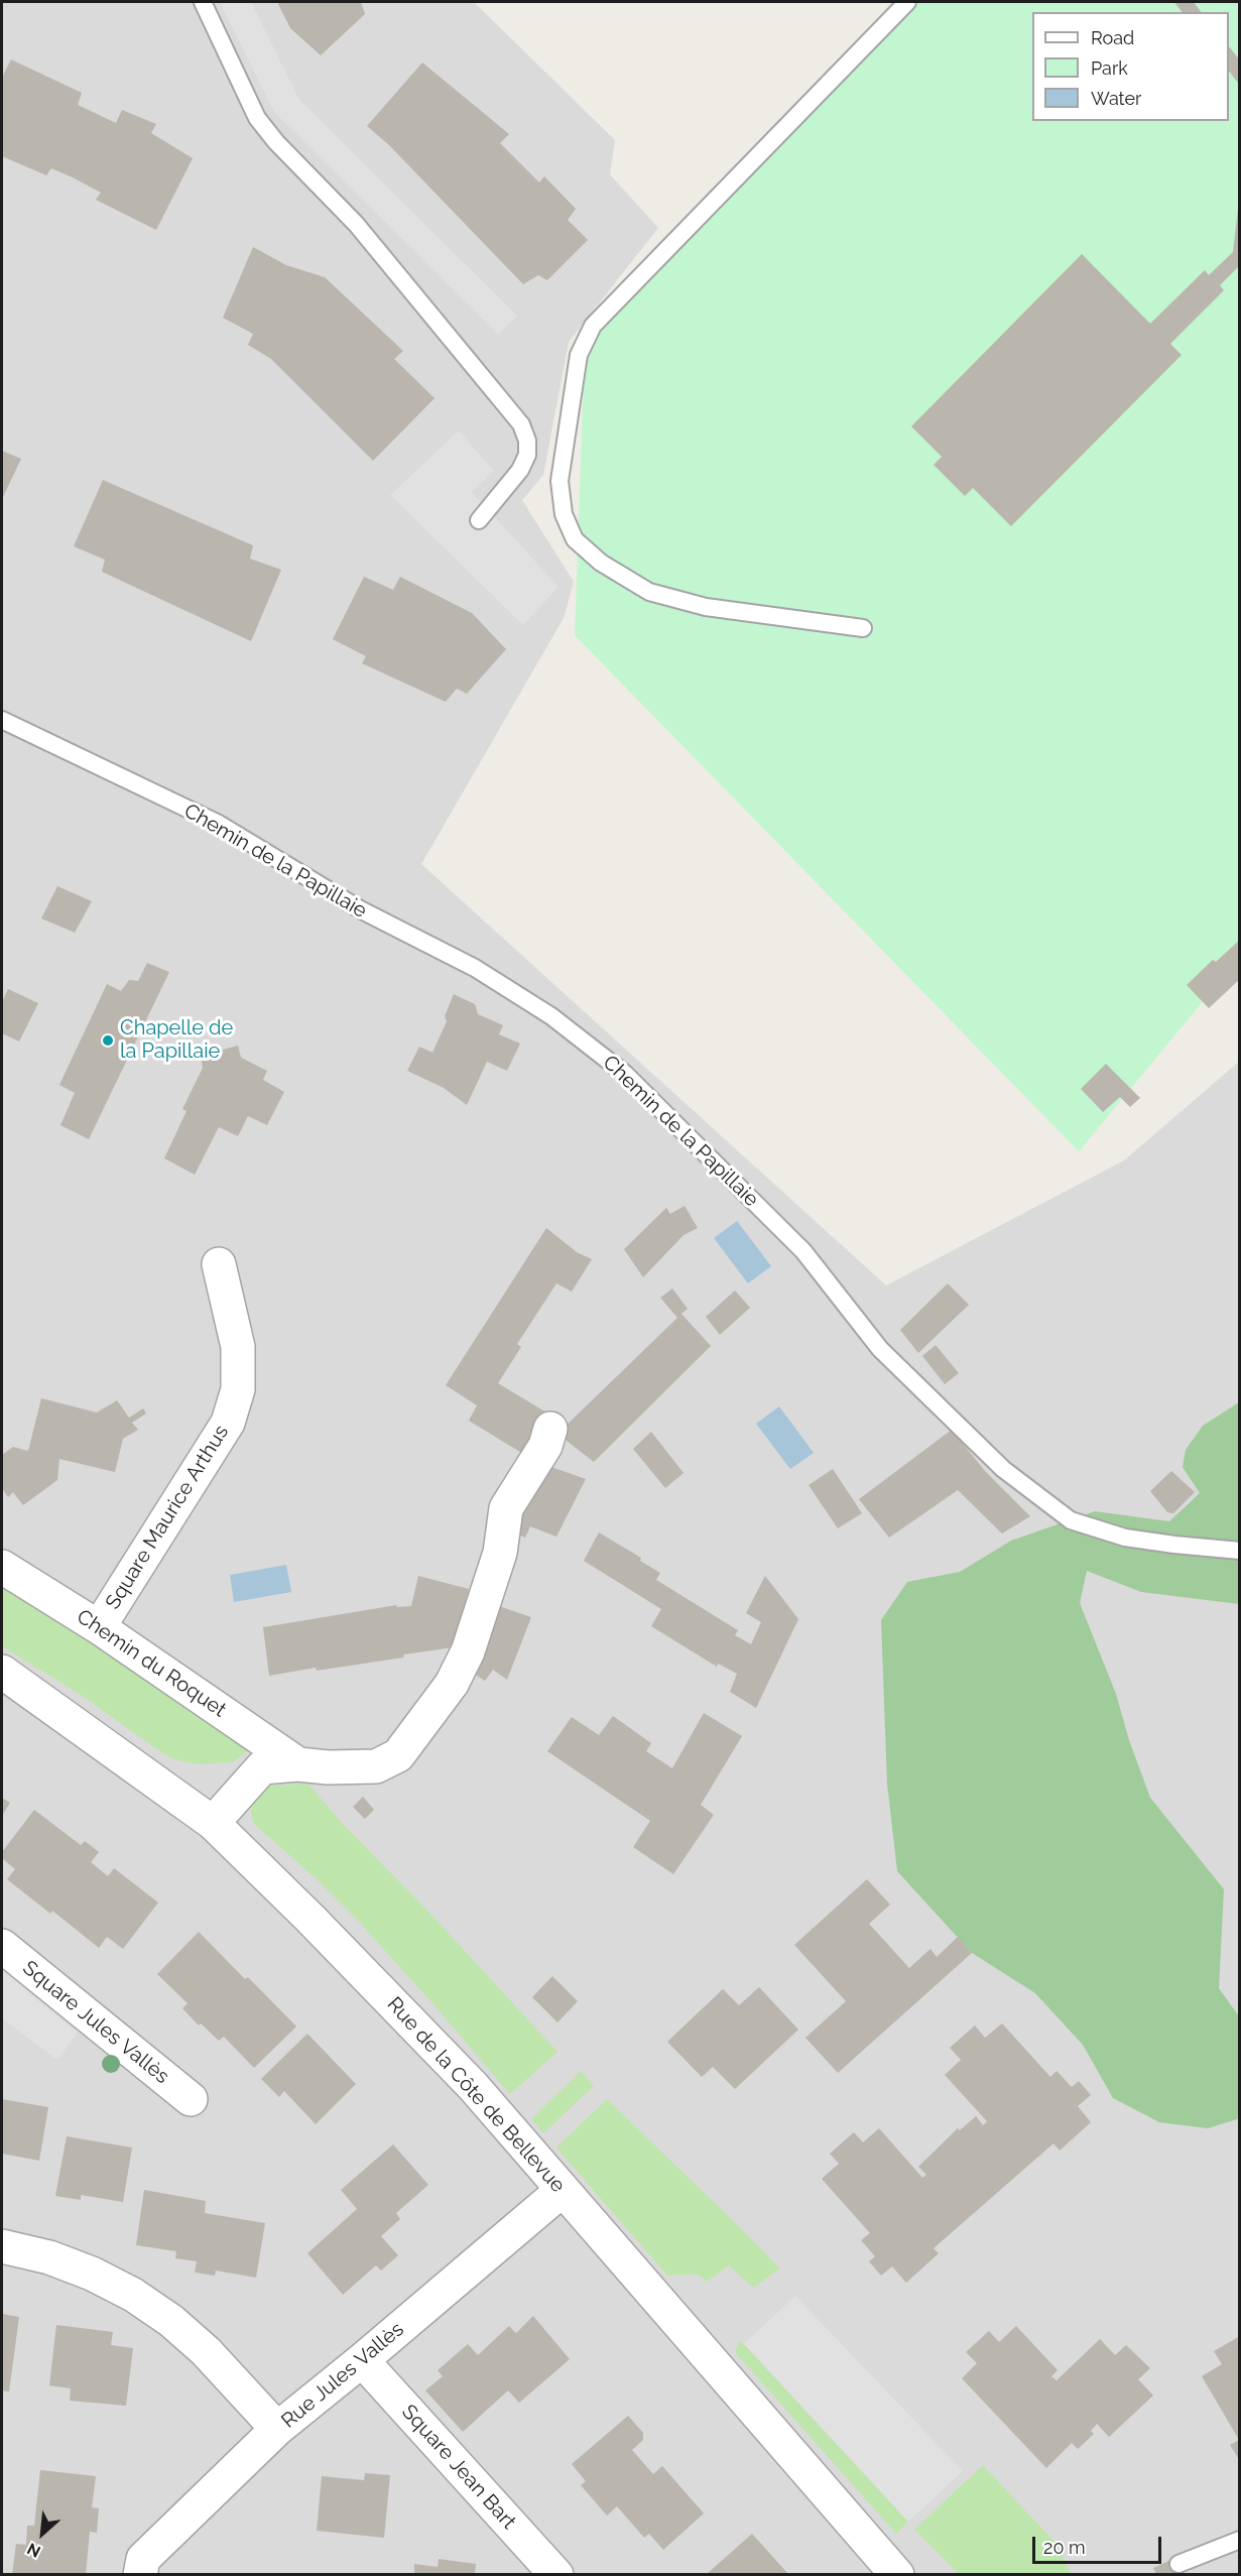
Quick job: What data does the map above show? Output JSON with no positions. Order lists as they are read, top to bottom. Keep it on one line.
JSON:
{"streets":{"street":["Square Maurice Arthus","Chemin du Roquet","Square Jules Vallès","Rue de la Côte de Bellevue","Rue Jules Vallès","Square Jean Bart"],"lane":["Chemin de la Papillaie"]},"crossings":[["Square Maurice Arthus","Chemin du Roquet"],["Rue de la Côte de Bellevue","Rue Jules Vallès"],["Rue Jules Vallès","Square Jean Bart"]],"places":["Chapelle de la Papillaie"],"legend":["Road","Park","Water"],"scale_bar":"20 m","north":"bottom left"}
